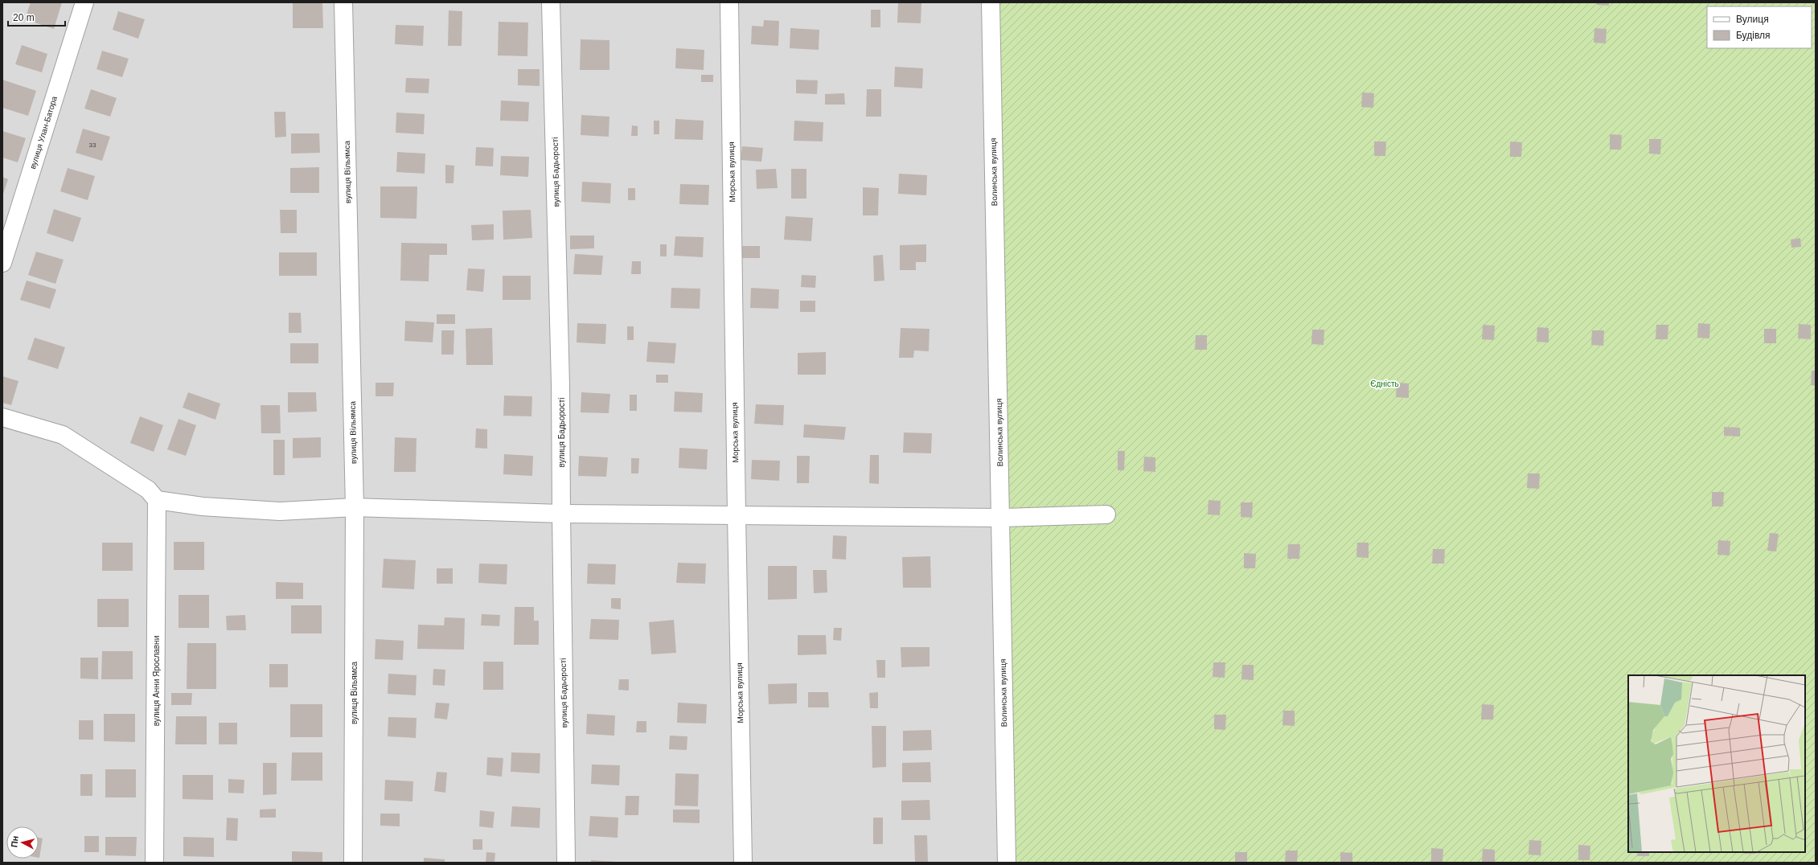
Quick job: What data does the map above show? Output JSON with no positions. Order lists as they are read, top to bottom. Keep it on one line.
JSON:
{"streets":{"street":["вулиця Улан-Батора","вулиця Вільямса","вулиця Бадьорості","Морська вулиця","Волинська вулиця","вулиця Анни Ярославни"]},"parks":["Єдність"],"house_numbers":["33"],"legend":["Вулиця","Будівля"],"scale_bar":"20 m","north":"left"}
